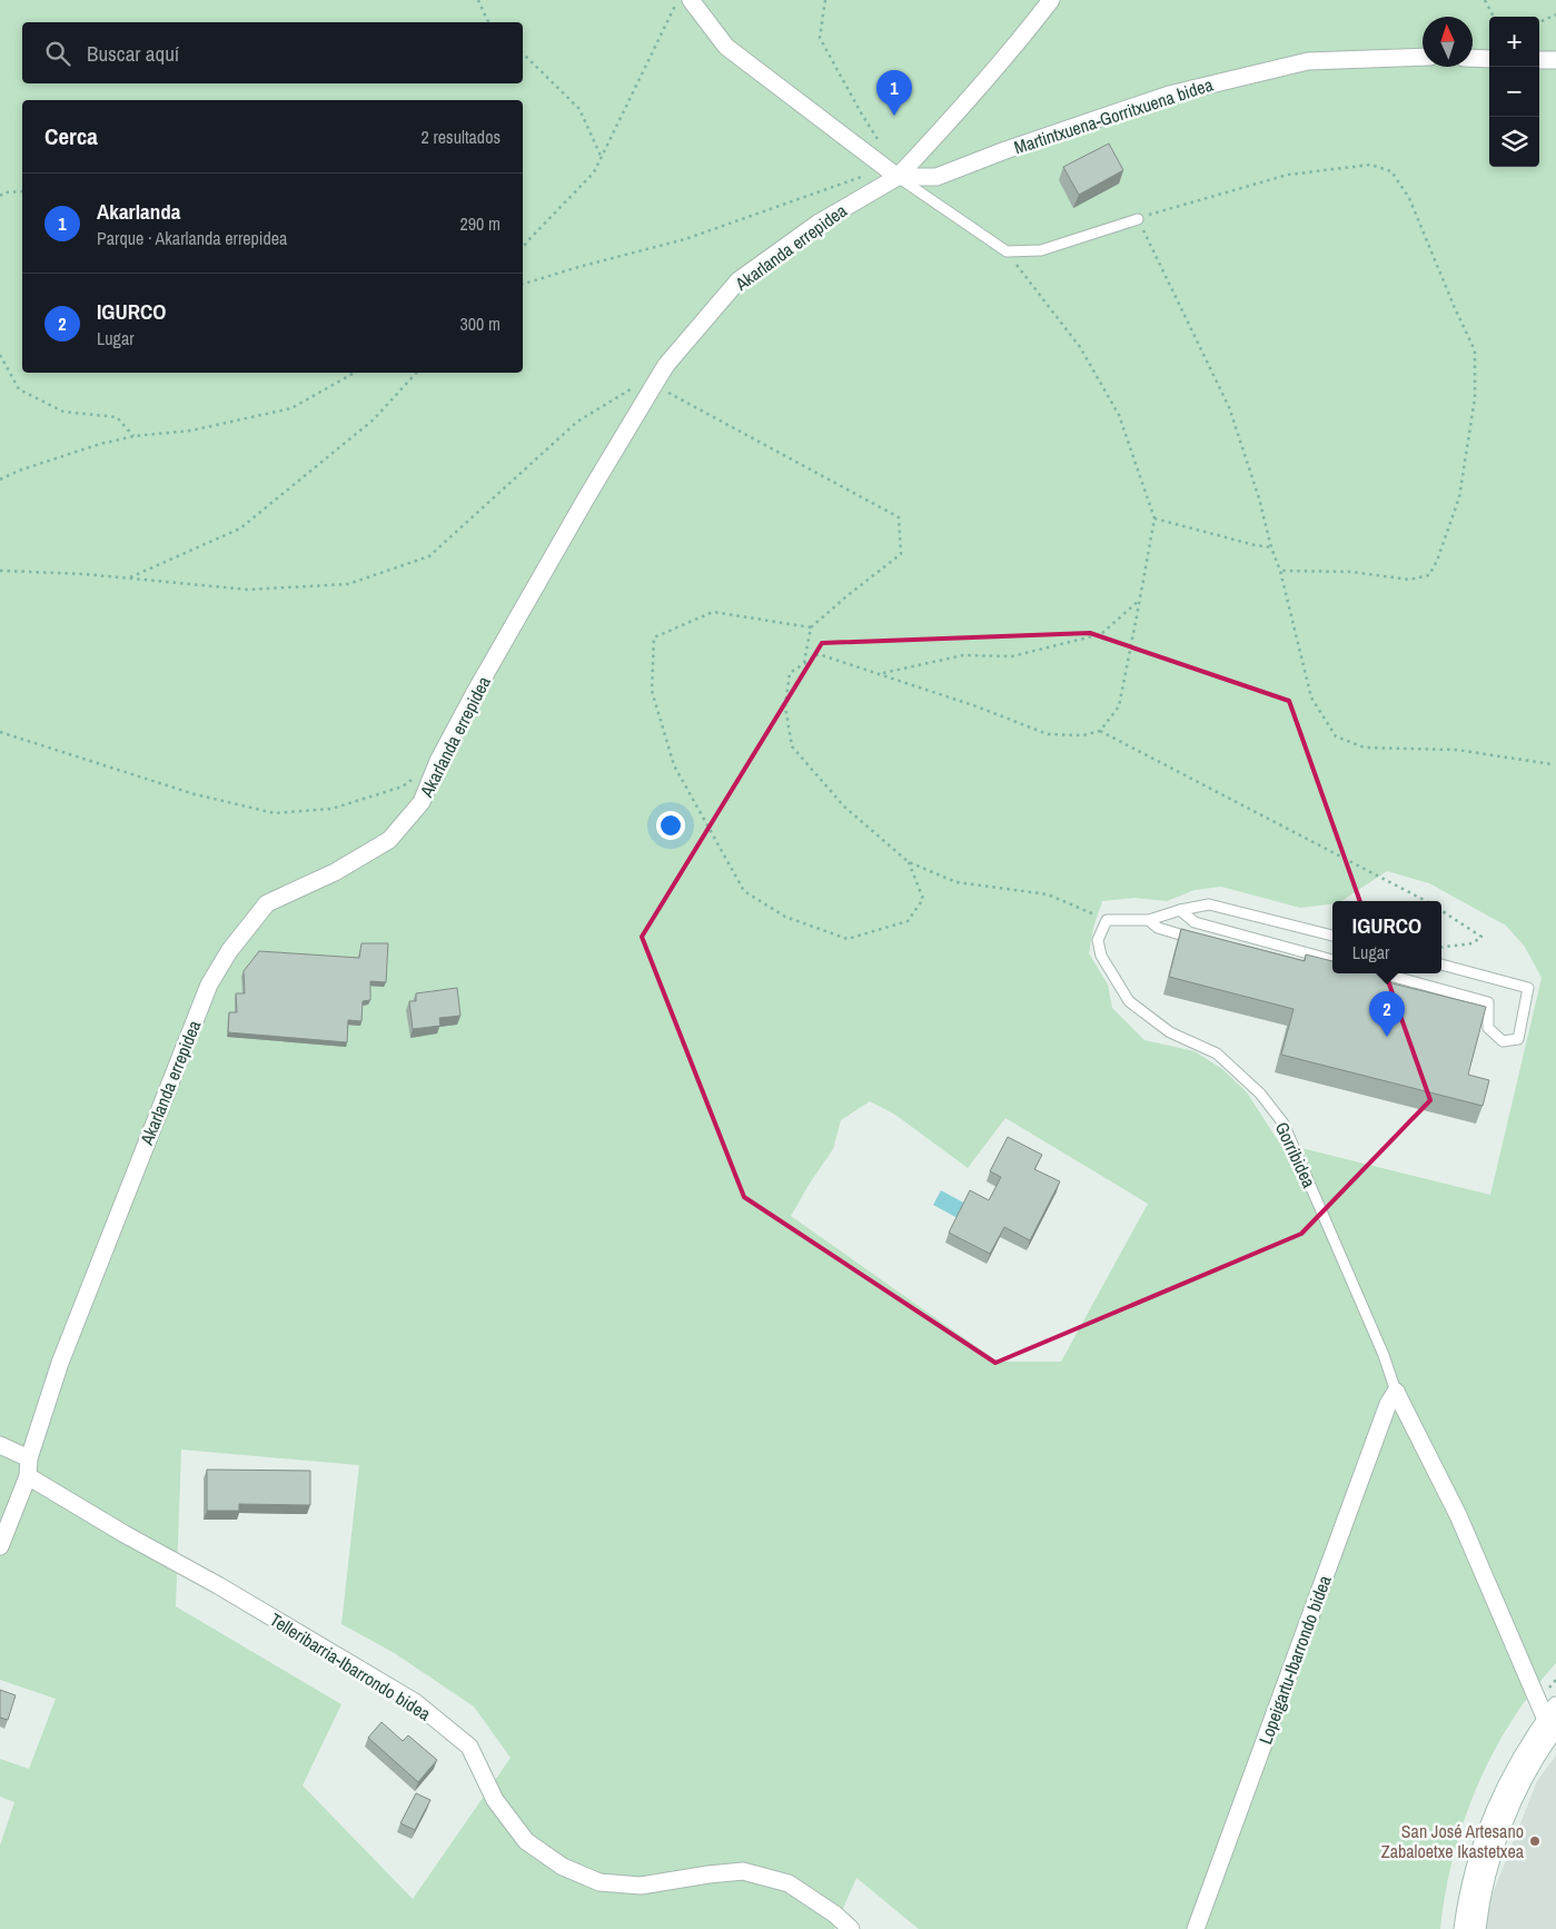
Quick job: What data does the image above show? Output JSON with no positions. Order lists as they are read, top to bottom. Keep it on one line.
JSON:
{"streets":{"street":["Martintxuena-Gorritxuena bidea","Akarlanda errepidea","Lopeigartu-Ibarrondo bidea","Telleribarria-Ibarrondo bidea"],"lane":["Gorribidea"]},"crossings":[["Martintxuena-Gorritxuena bidea","Akarlanda errepidea"],["Akarlanda errepidea","Telleribarria-Ibarrondo bidea"],["Gorribidea","Lopeigartu-Ibarrondo bidea"]],"places":["San José Artesano Zabaloetxe Ikastetxea"],"north":"top","page":{"map_buttons":["+","−"],"search":"Buscar aquí","pins":["1","2"],"heading":["Cerca","2 resultados"],"list":[{"mark":"1","name":"Akarlanda","note":"Parque · Akarlanda errepidea","value":"290 m"},{"mark":"2","name":"IGURCO","note":"Lugar","value":"300 m"}],"popup":["IGURCO","Lugar"]}}
